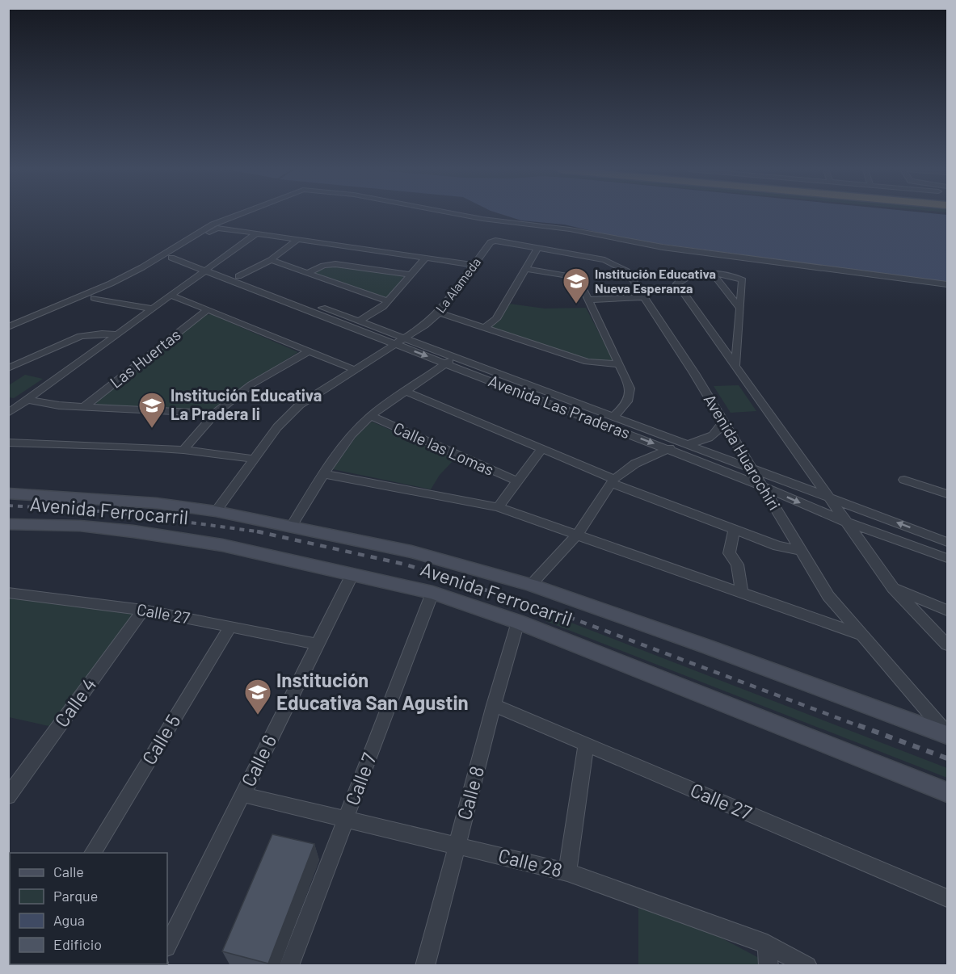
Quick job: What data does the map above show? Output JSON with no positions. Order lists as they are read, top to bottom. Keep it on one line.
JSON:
{"streets":{"street":["La Alameda","Las Huertas","Avenida Las Praderas","Calle las Lomas","Avenida Huarochiri","Avenida Ferrocarril","Calle 27","Calle 4","Calle 5","Calle 6","Calle 7","Calle 8","Calle 28"]},"crossings":[["La Alameda","Avenida Las Praderas"],["La Alameda","Avenida Huarochiri"],["La Alameda","Avenida Ferrocarril"],["Avenida Las Praderas","Avenida Huarochiri"],["Avenida Huarochiri","Avenida Ferrocarril"],["Avenida Ferrocarril","Calle 6"],["Avenida Ferrocarril","Calle 7"],["Avenida Ferrocarril","Calle 8"],["Calle 27","Calle 4"],["Calle 27","Calle 5"],["Calle 27","Calle 6"],["Calle 27","Calle 8"],["Calle 6","Calle 28"],["Calle 7","Calle 28"],["Calle 8","Calle 28"]],"places":{"school or university":["Institución Educativa Nueva Esperanza","Institución Educativa La Pradera Ii","Institución Educativa San Agustin"]},"legend":["Calle","Parque","Agua","Edificio"]}
